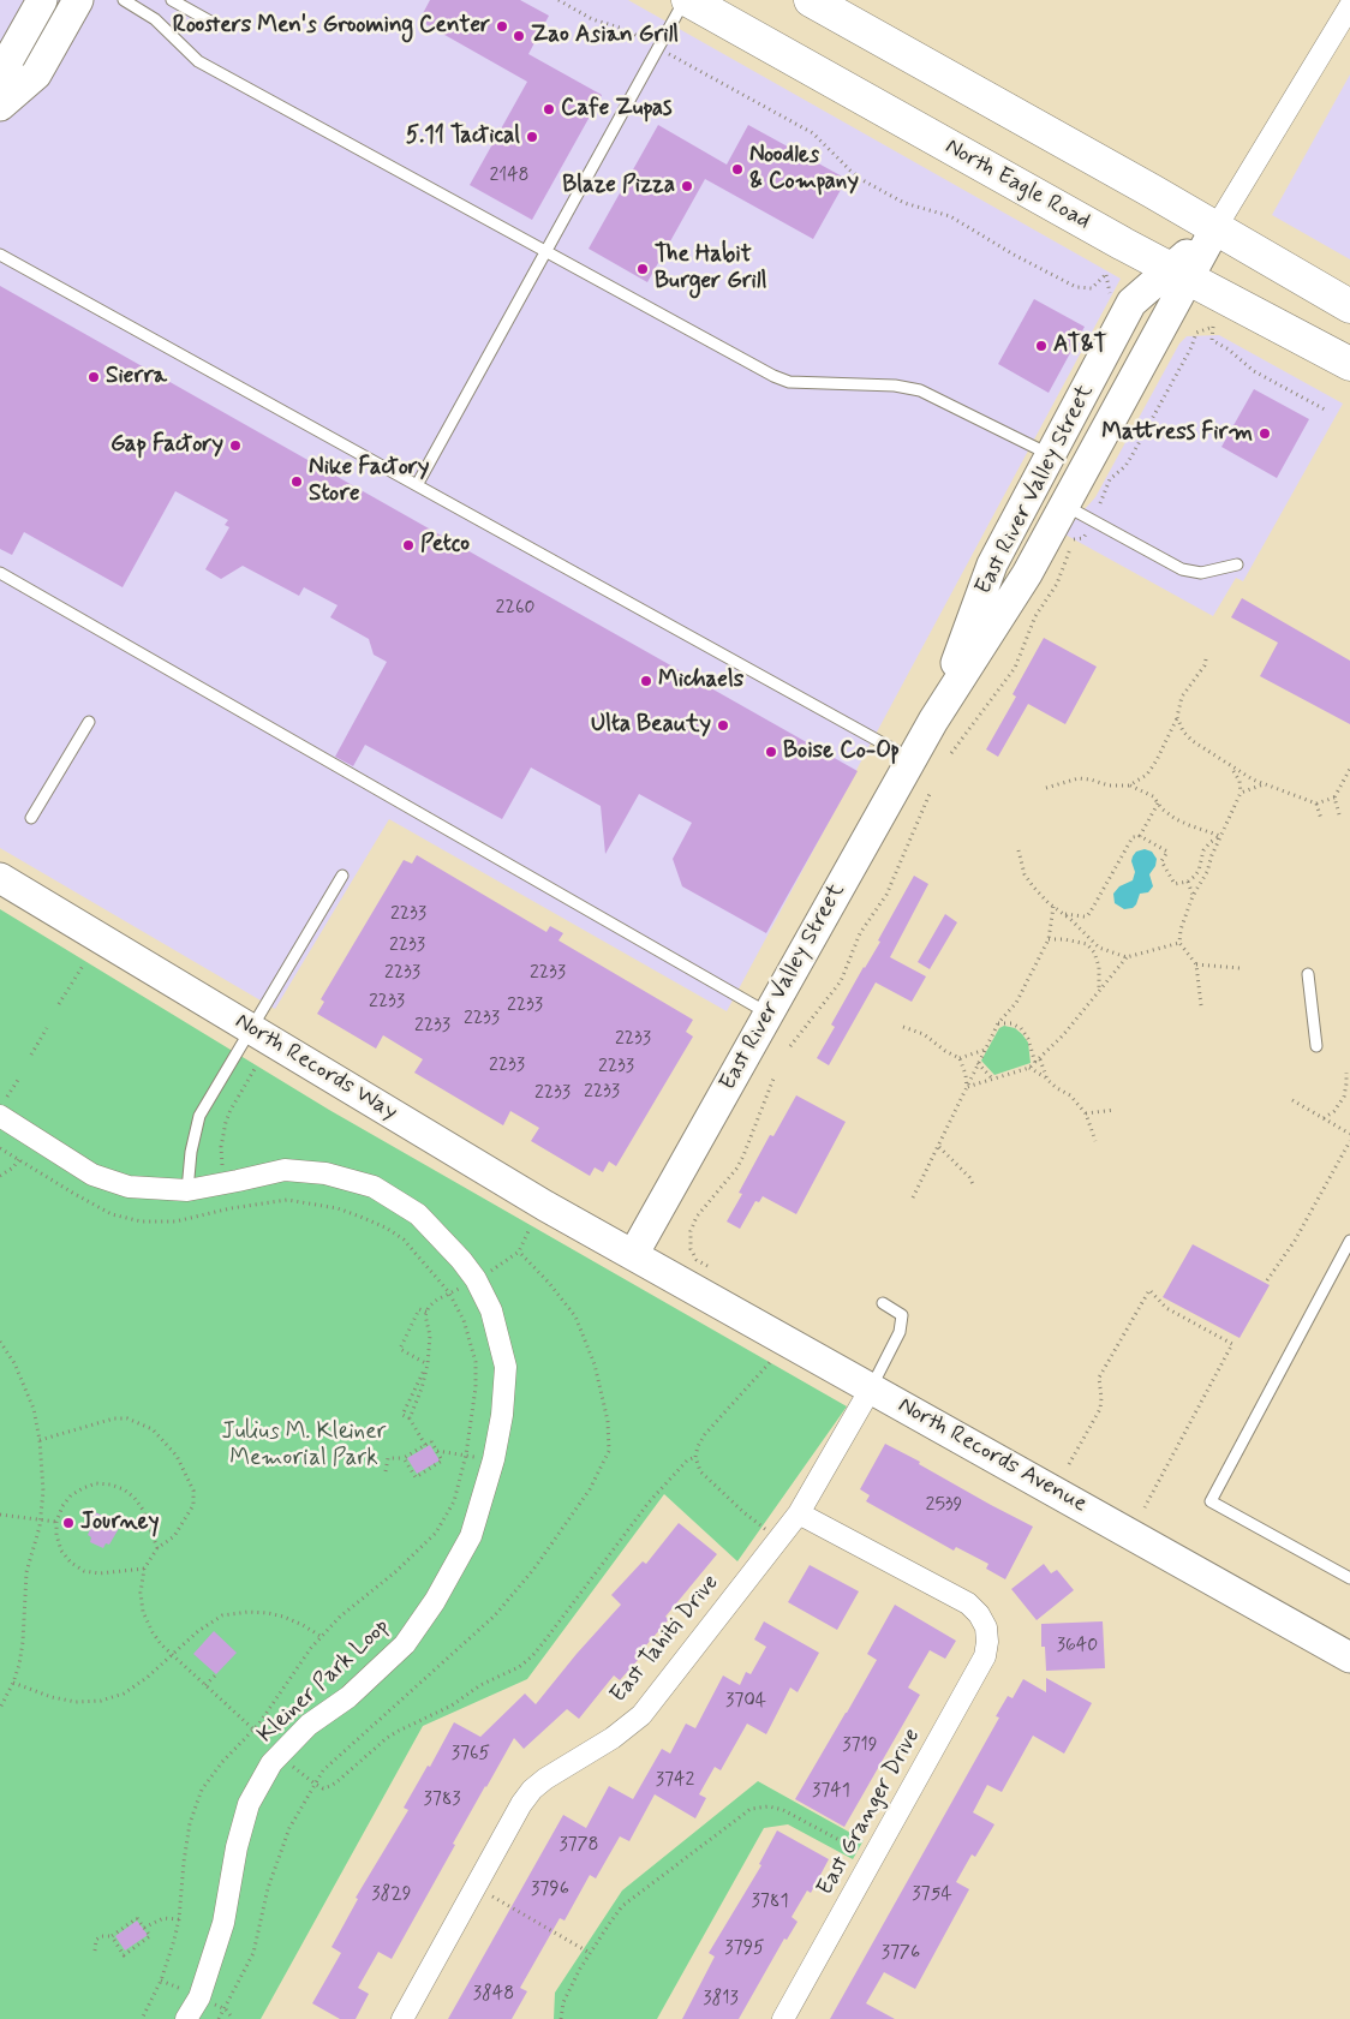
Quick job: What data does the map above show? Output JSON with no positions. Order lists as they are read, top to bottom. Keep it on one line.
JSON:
{"streets":{"highway":["North Eagle Road"],"street":["East River Valley Street","North Records Way","North Records Avenue","East Tahiti Drive","Kleiner Park Loop","East Granger Drive"]},"crossings":[["North Eagle Road","East River Valley Street"],["East River Valley Street","North Records Way"],["East River Valley Street","North Records Avenue"],["North Records Way","North Records Avenue"],["North Records Avenue","East Tahiti Drive"],["East Tahiti Drive","East Granger Drive"]],"parks":["Julius M. Kleiner Memorial Park"],"places":["Roosters Men's Grooming Center","Zao Asian Grill","Cafe Zupas","5.11 Tactical","Noodles & Company","Blaze Pizza","The Habit Burger Grill","AT&T","Sierra","Mattress Firm","Gap Factory","Nike Factory Store","Petco","Michaels","Ulta Beauty","Boise Co-Op","Journey"],"house_numbers":["2148","2260","2233","2233","2233","2233","2233","2233","2233","2233","2233","2233","2233","2233","2233","2539","3640","3704","3719","3765","3742","3741","3783","3778","3796","3829","3754","3781","3795","3776","3848","3813"]}
